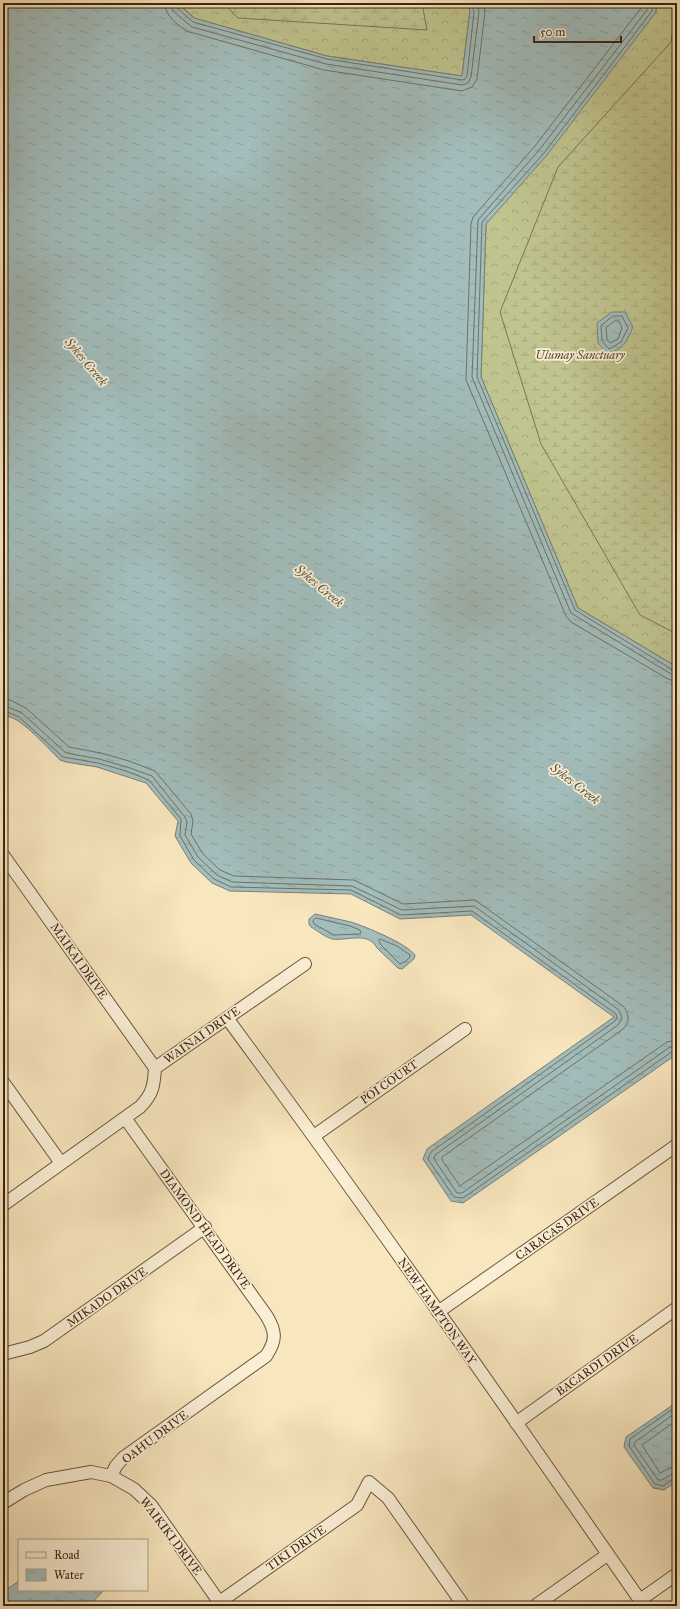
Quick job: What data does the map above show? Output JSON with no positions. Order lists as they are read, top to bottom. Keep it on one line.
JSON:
{"streets":{"street":["MAIKAI DRIVE","WAINAI DRIVE","POI COURT","DIAMOND HEAD DRIVE","CARACAS DRIVE","MIKADO DRIVE","NEW HAMPTON WAY","BACARDI DRIVE","OAHU DRIVE","WAIKIKI DRIVE","TIKI DRIVE"]},"crossings":[["MAIKAI DRIVE","WAINAI DRIVE"],["WAINAI DRIVE","DIAMOND HEAD DRIVE"],["WAINAI DRIVE","NEW HAMPTON WAY"],["POI COURT","NEW HAMPTON WAY"],["DIAMOND HEAD DRIVE","MIKADO DRIVE"],["DIAMOND HEAD DRIVE","OAHU DRIVE"],["CARACAS DRIVE","NEW HAMPTON WAY"],["NEW HAMPTON WAY","BACARDI DRIVE"],["OAHU DRIVE","WAIKIKI DRIVE"],["WAIKIKI DRIVE","TIKI DRIVE"]],"water":["Sykes Creek"],"parks":["Ulumay Sanctuary"],"legend":["Road","Water"],"scale_bar":"50 m"}
